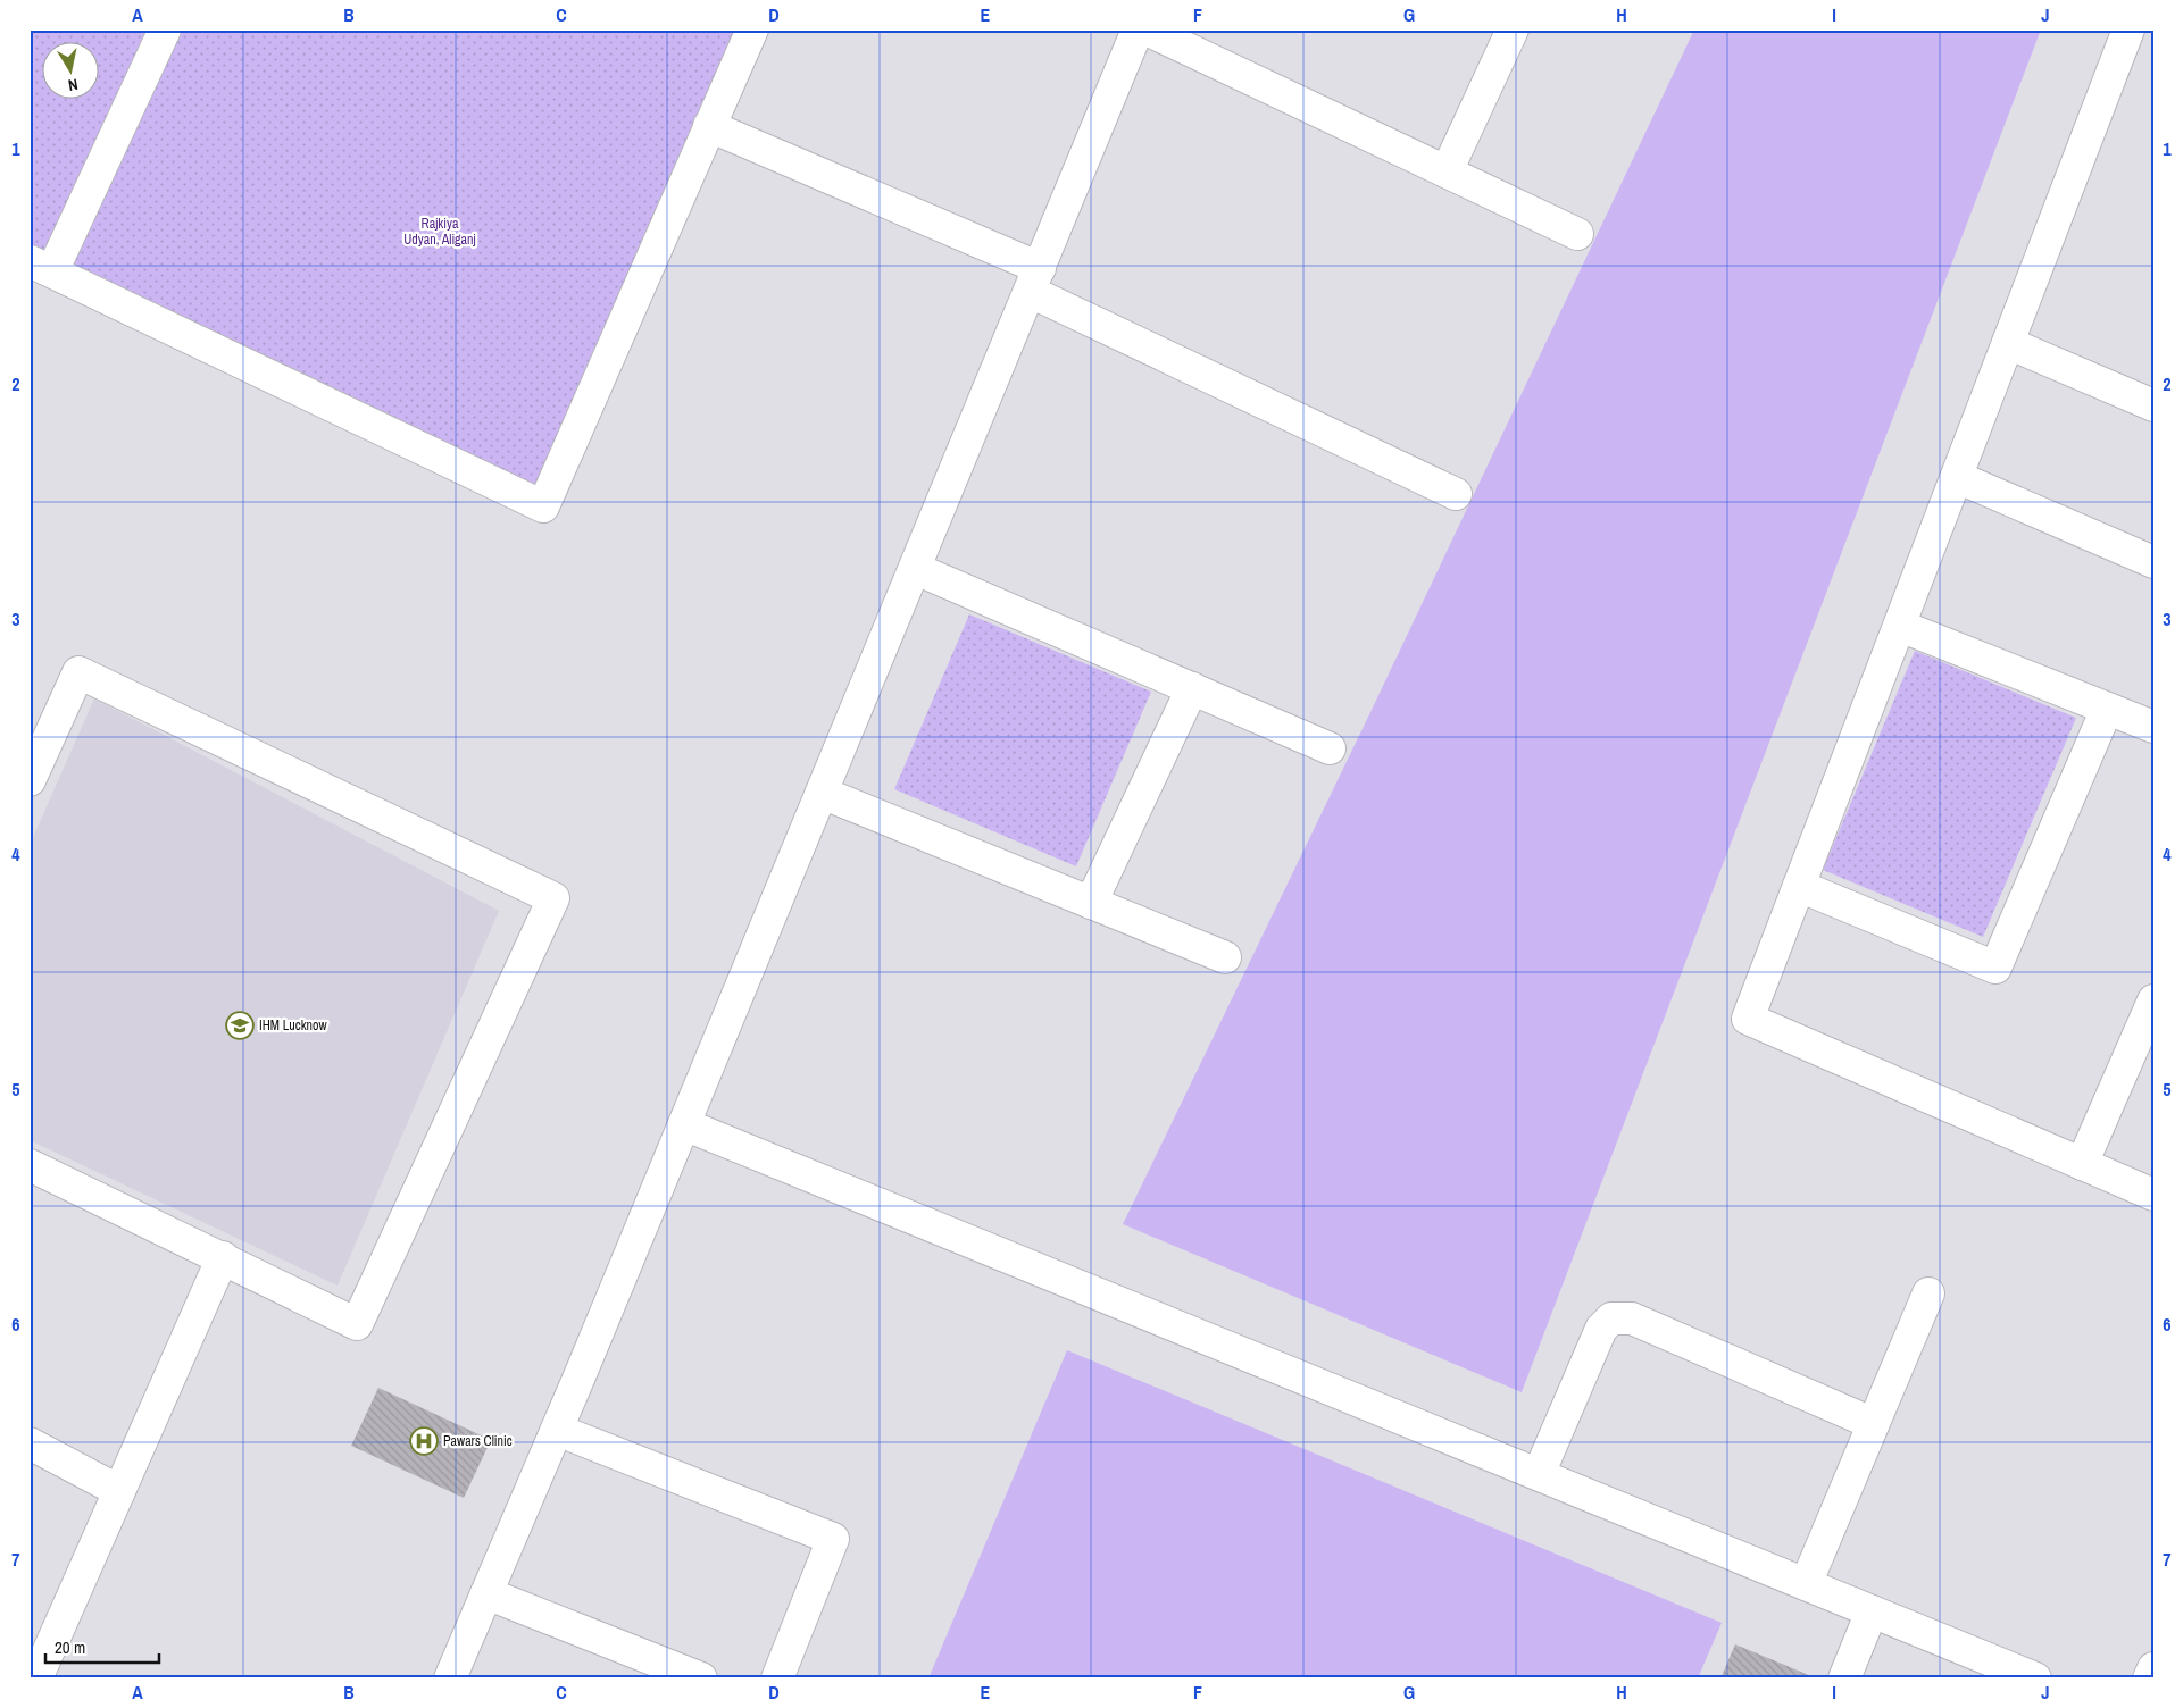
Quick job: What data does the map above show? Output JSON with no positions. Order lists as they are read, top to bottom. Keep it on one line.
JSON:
{"parks":["Rajkiya Udyan, Aliganj"],"places":{"school or university":["IHM Lucknow"],"hospital":["Pawars Clinic"]},"scale_bar":"20 m","north":"bottom","grid":{"columns":["A","B","C","D","E","F","G","H","I","J"],"rows":["1","2","3","4","5","6","7"]}}
